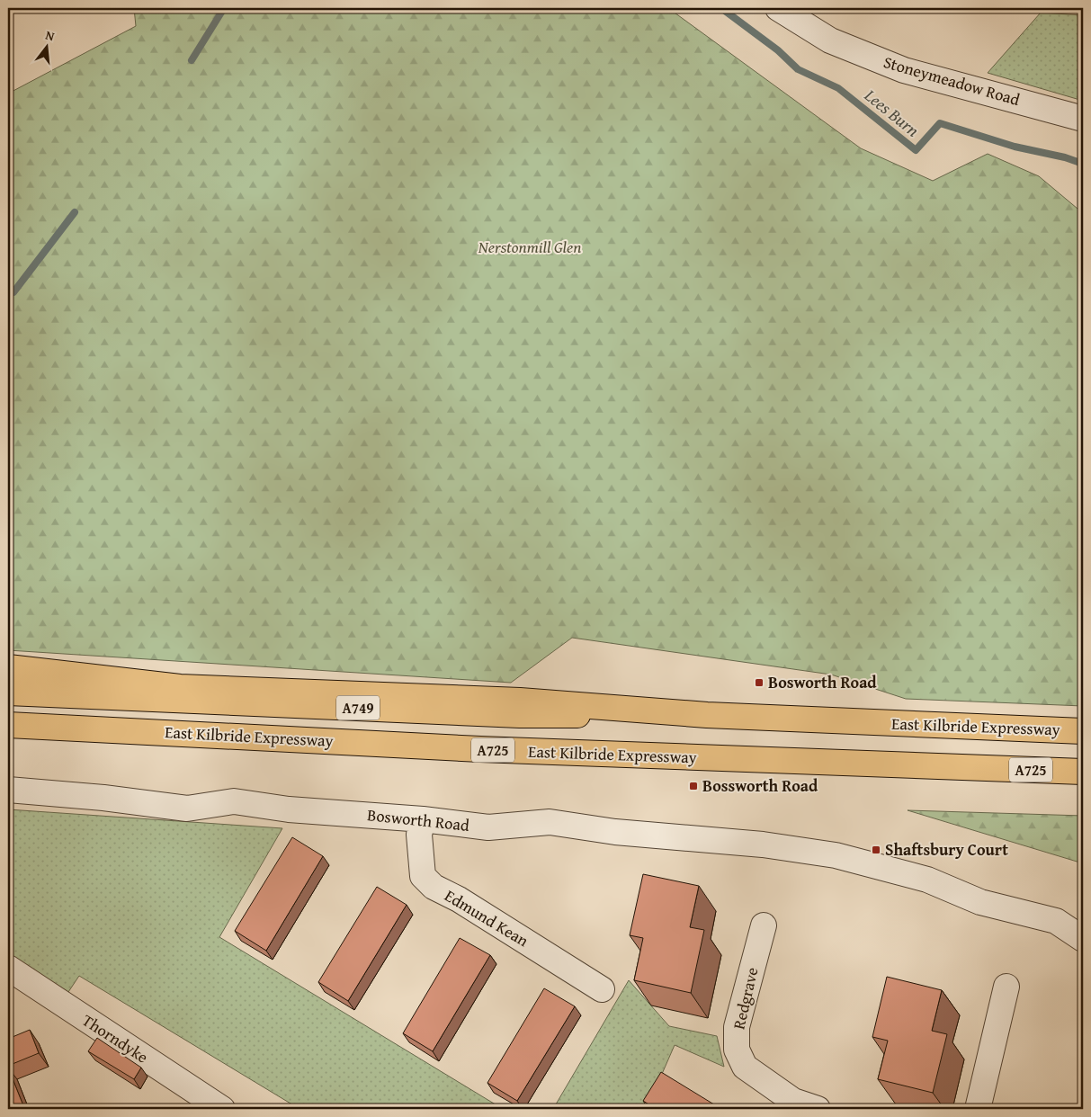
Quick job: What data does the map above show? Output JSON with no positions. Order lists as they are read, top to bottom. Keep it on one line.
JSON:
{"streets":{"main road":["A749","East Kilbride Expressway","A725"],"street":["Stoneymeadow Road","Bosworth Road","Edmund Kean","Redgrave","Thorndyke"]},"crossings":[["Bosworth Road","Edmund Kean"]],"water":["Lees Burn"],"parks":["Nerstonmill Glen"],"places":{"transit":["Bosworth Road","Bossworth Road","Shaftsbury Court"]},"north":"top"}
